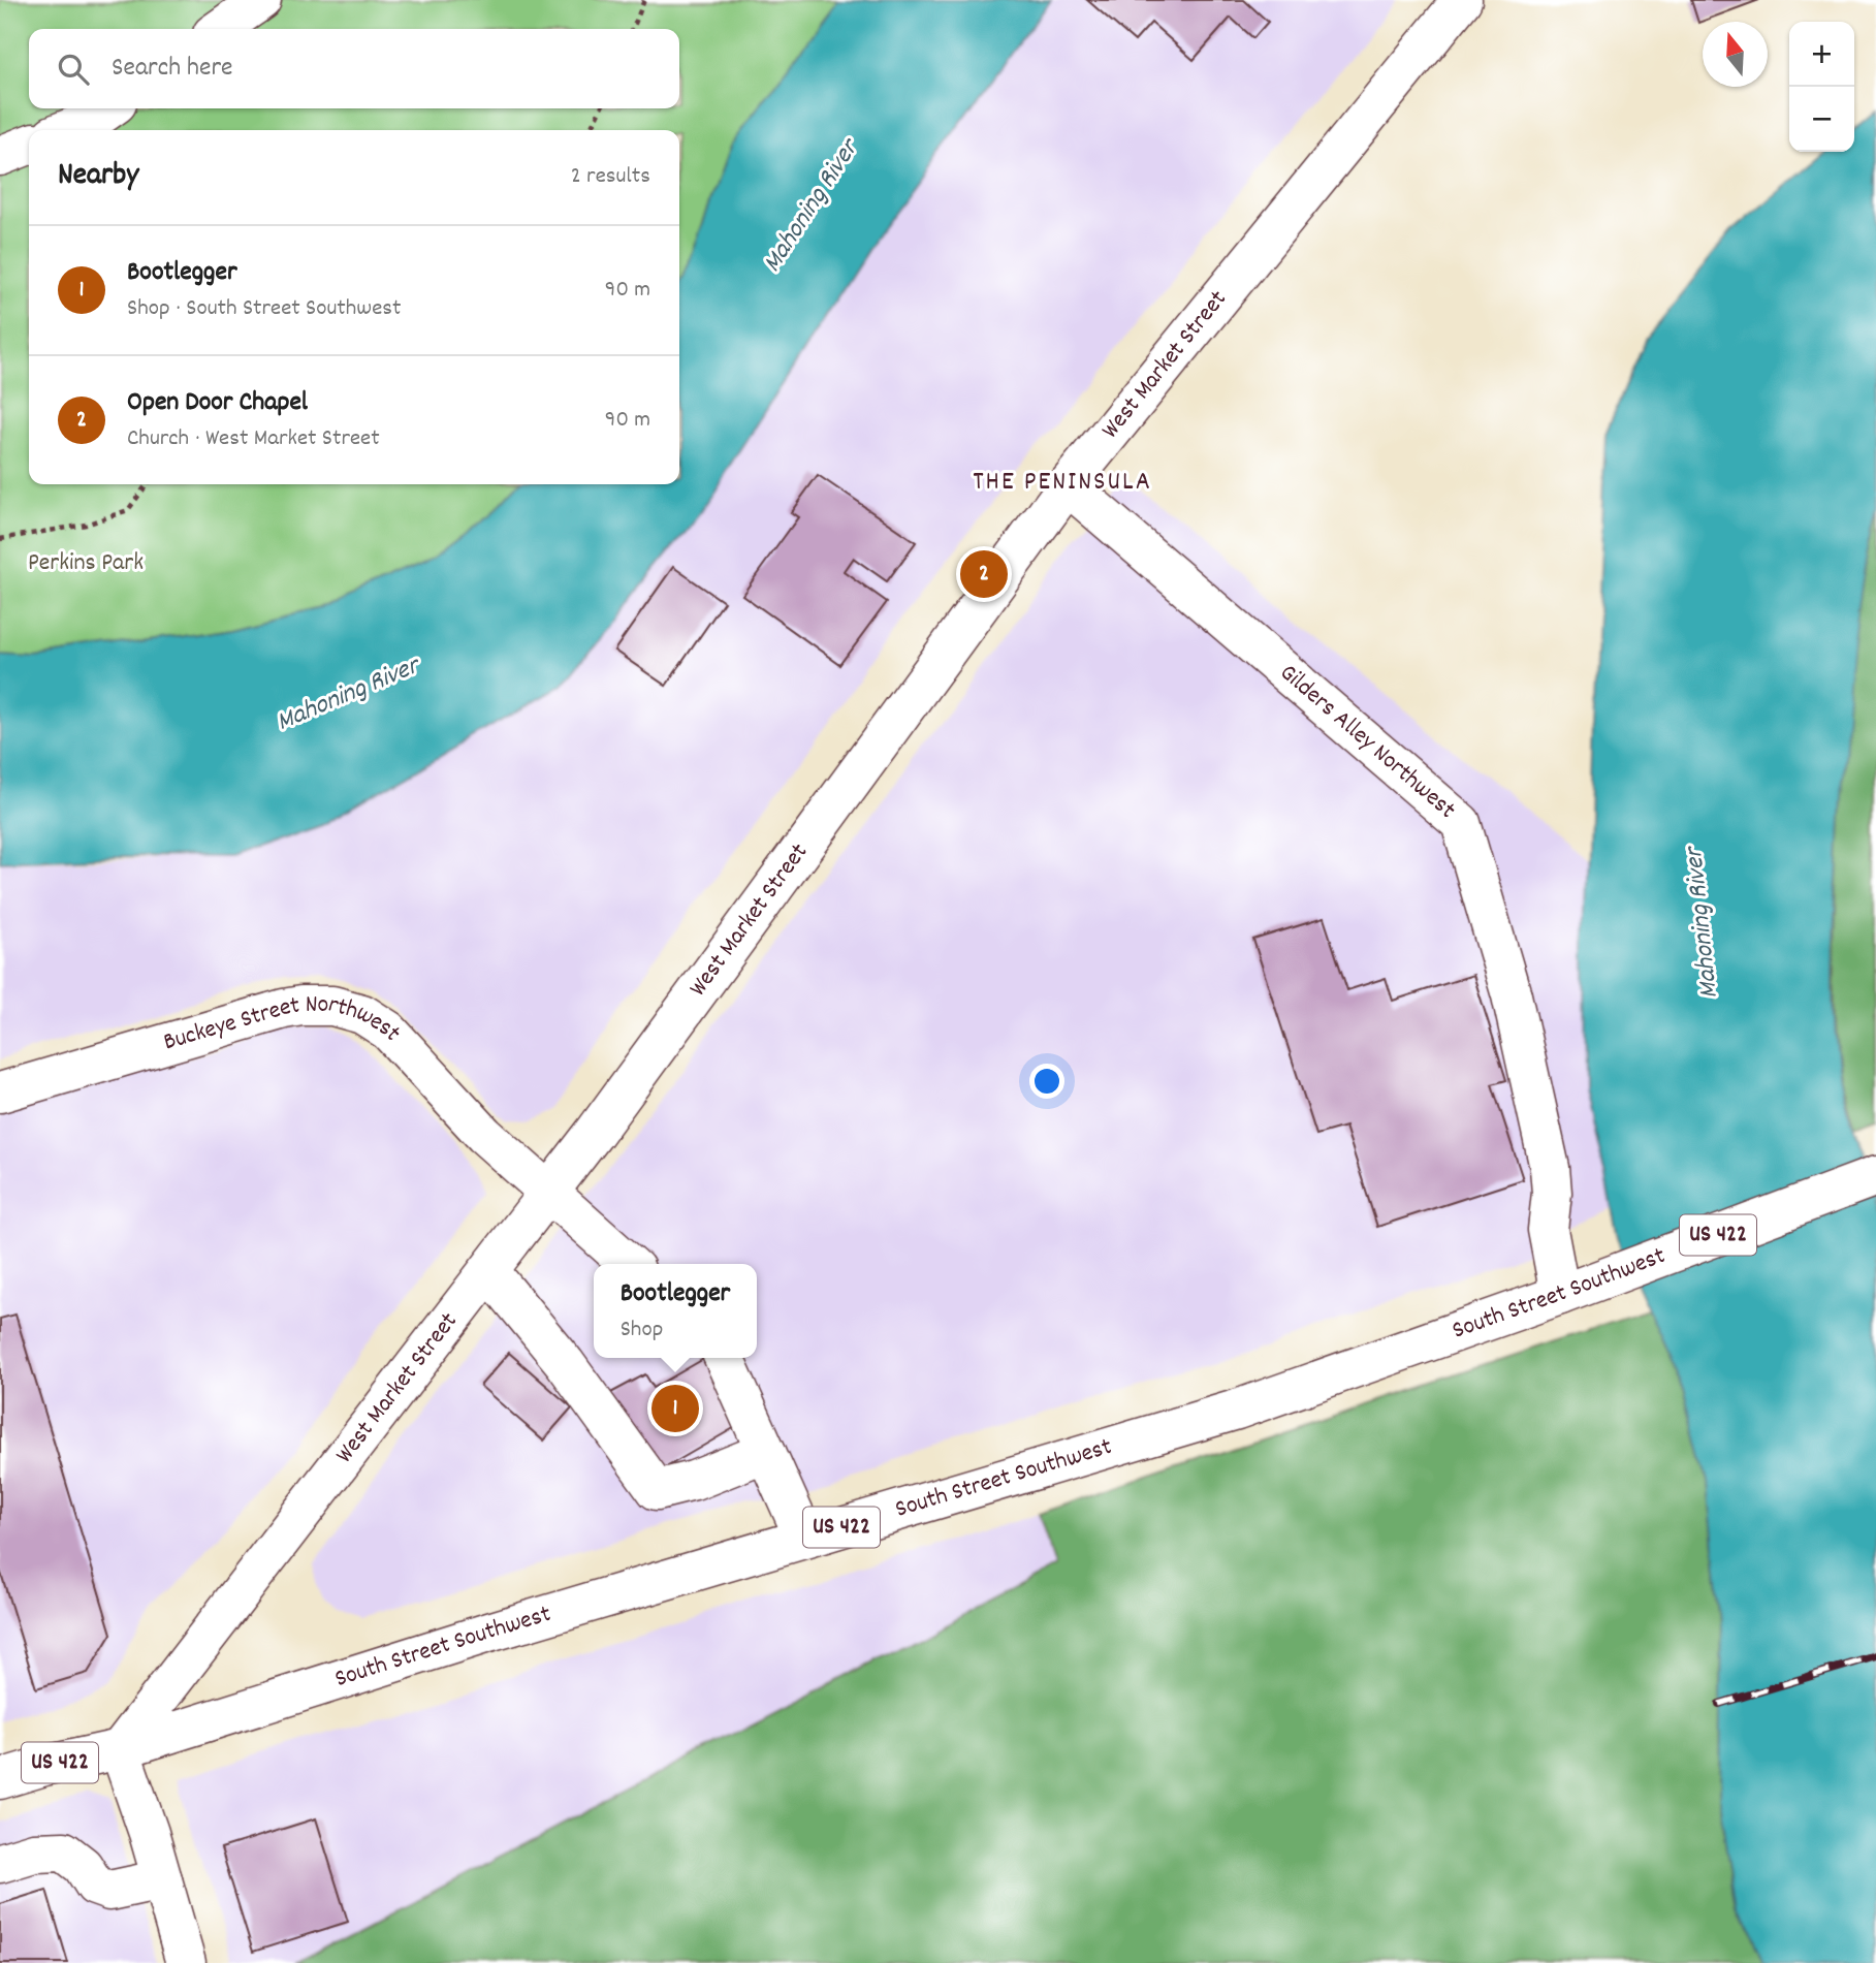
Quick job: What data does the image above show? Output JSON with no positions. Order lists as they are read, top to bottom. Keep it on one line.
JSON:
{"streets":{"main road":["West Market Street","Gilders Alley Northwest","Buckeye Street Northwest","US 422","South Street Southwest"]},"crossings":[["West Market Street","Gilders Alley Northwest"],["West Market Street","Buckeye Street Northwest"],["West Market Street","US 422"],["West Market Street","South Street Southwest"],["Gilders Alley Northwest","South Street Southwest"],["US 422","South Street Southwest"]],"districts":["THE PENINSULA"],"water":["Mahoning River"],"parks":["Perkins Park"],"north":"top","page":{"map_buttons":["+","−"],"search":"Search here","heading":["Nearby","2 results"],"list":[{"mark":"1","name":"Bootlegger","note":"Shop · South Street Southwest","value":"90 m"},{"mark":"2","name":"Open Door Chapel","note":"Church · West Market Street","value":"90 m"}],"pins":["2","1"],"popup":["Bootlegger","Shop"]}}
